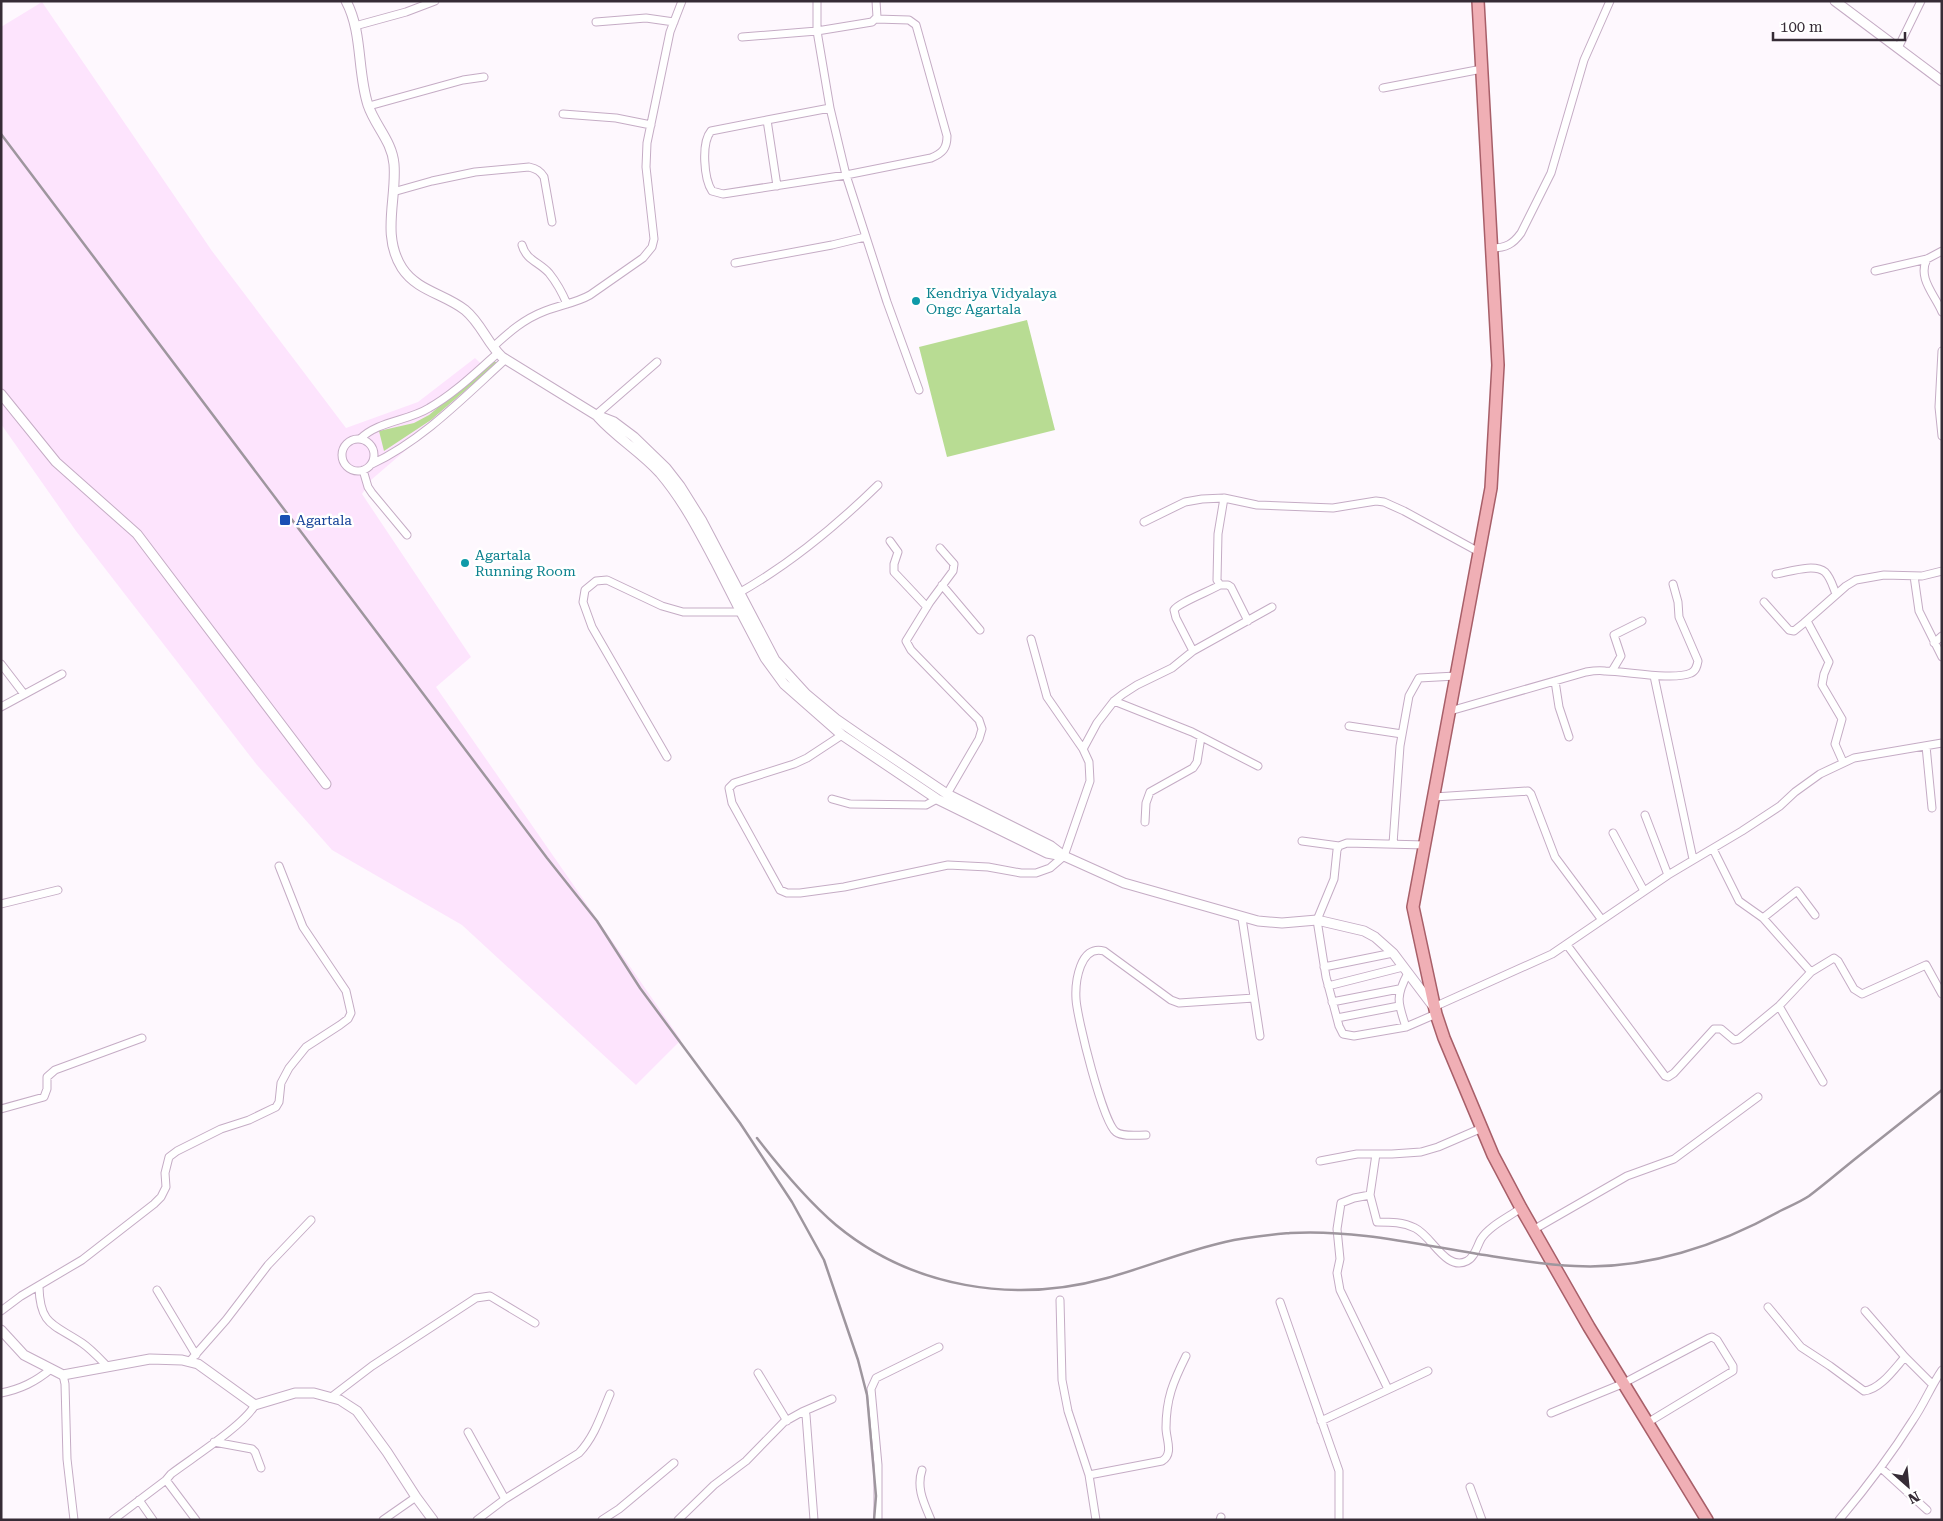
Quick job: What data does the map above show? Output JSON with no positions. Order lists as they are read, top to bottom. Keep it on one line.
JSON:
{"places":{"other":["Kendriya Vidyalaya Ongc Agartala","Agartala Running Room"],"transit":["Agartala"]},"scale_bar":"100 m","north":"bottom right"}
